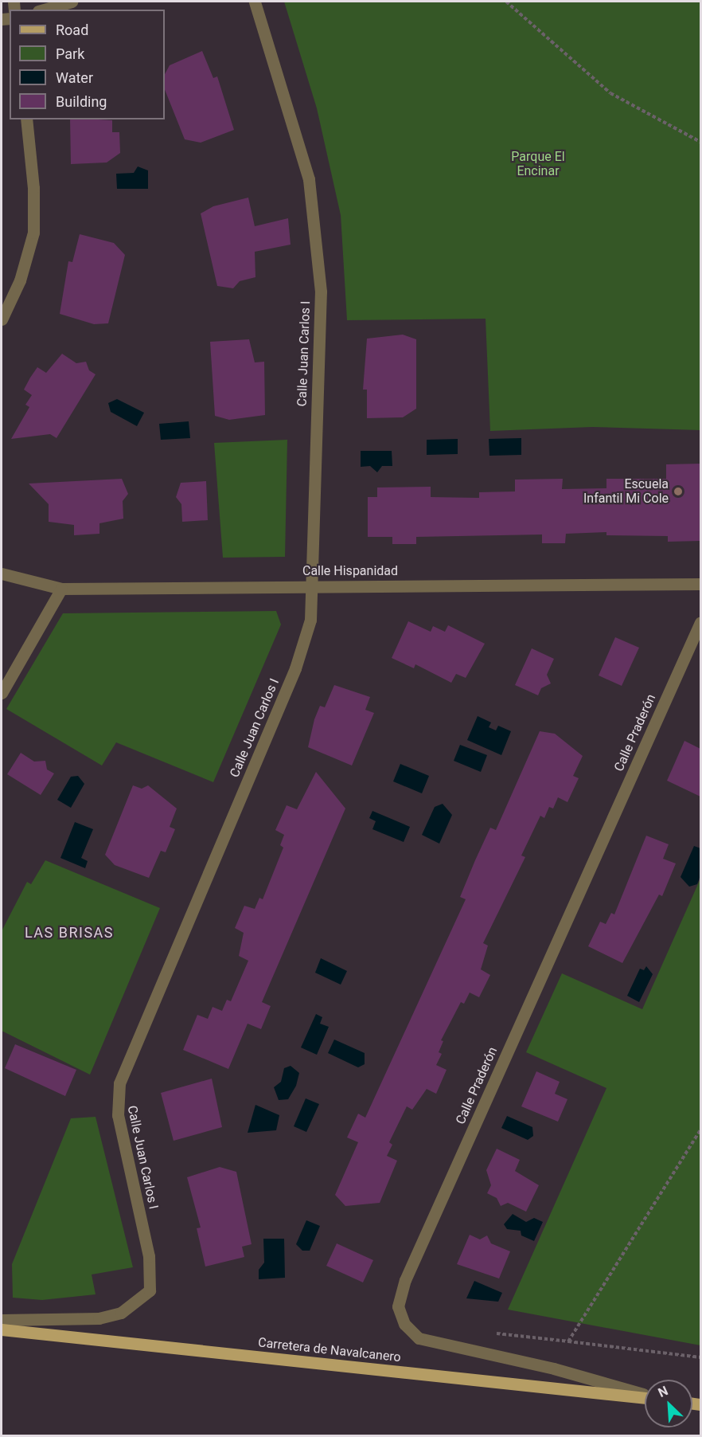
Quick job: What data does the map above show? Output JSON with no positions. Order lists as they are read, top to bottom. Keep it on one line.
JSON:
{"streets":{"main road":["Carretera de Navalcanero"],"street":["Calle Juan Carlos I","Calle Hispanidad","Calle Praderón"]},"crossings":[["Calle Juan Carlos I","Calle Hispanidad"]],"districts":["LAS BRISAS"],"parks":["Parque El Encinar"],"places":["Escuela Infantil Mi Cole"],"legend":["Road","Park","Water","Building"],"north":"top left"}
